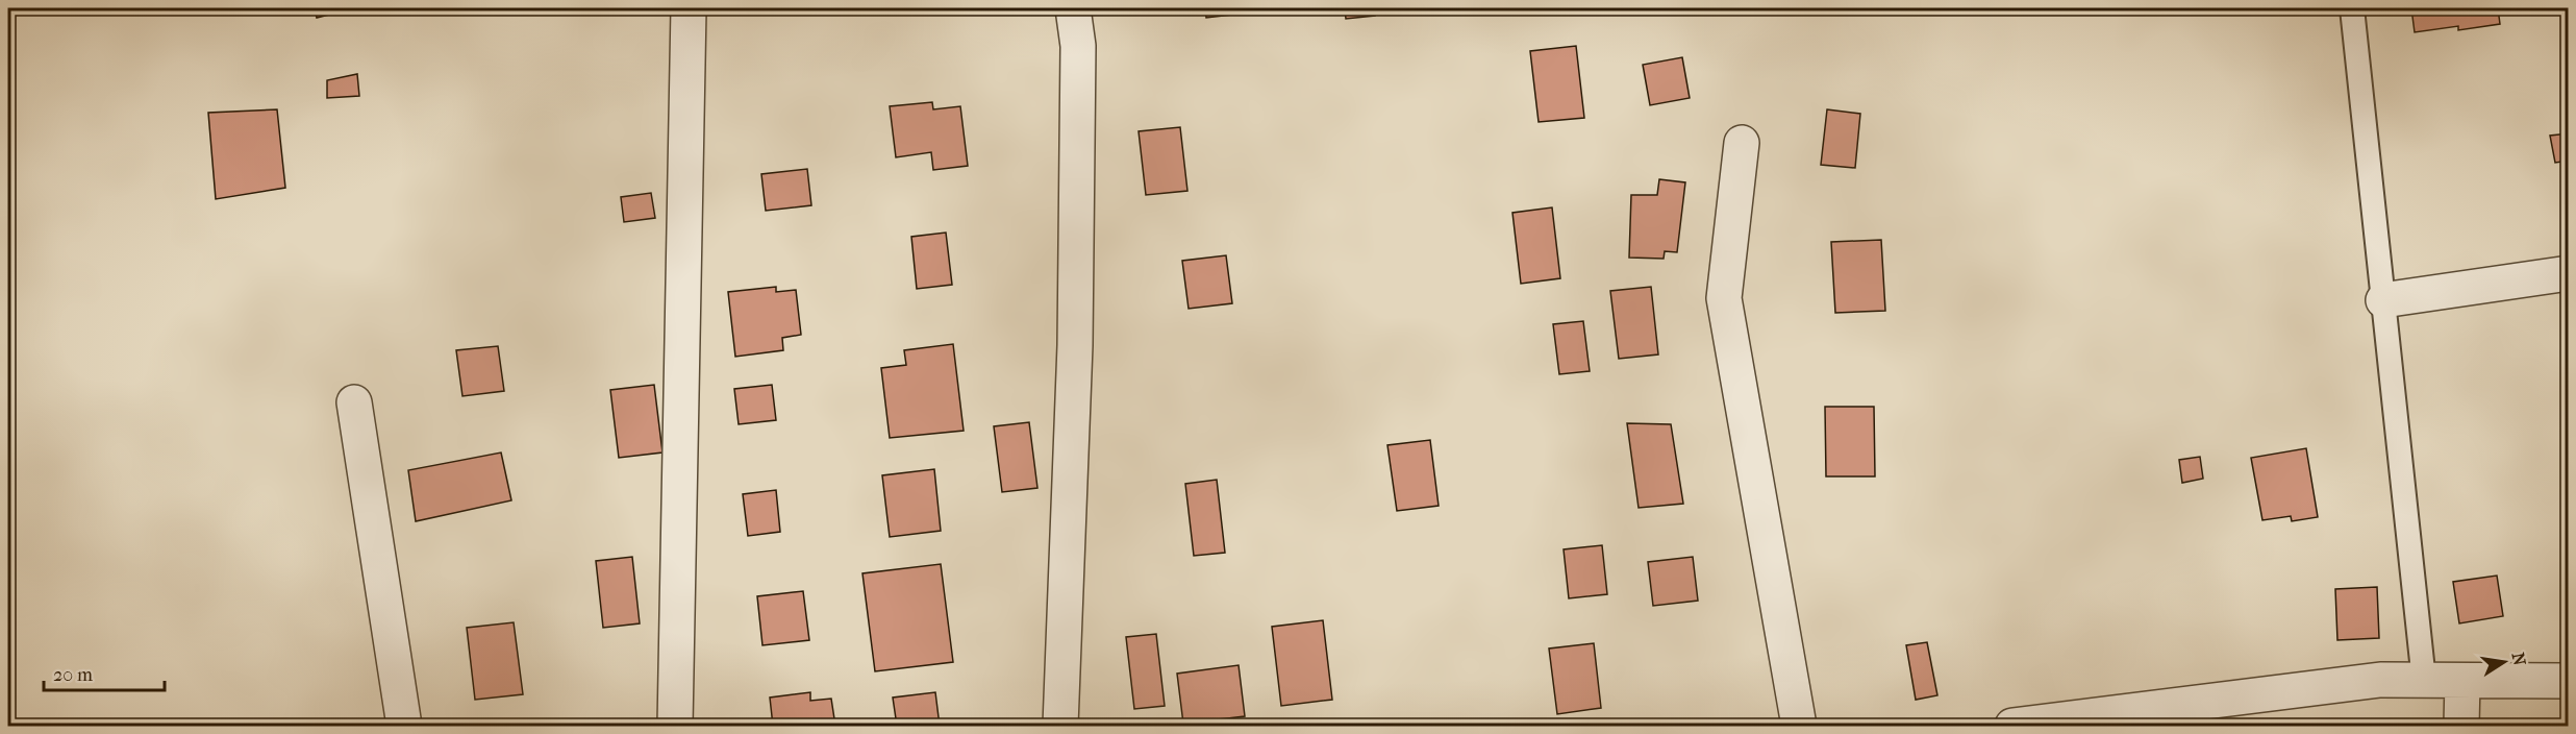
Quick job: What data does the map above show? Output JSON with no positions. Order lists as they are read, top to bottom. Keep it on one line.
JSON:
{"scale_bar":"20 m","north":"right"}
